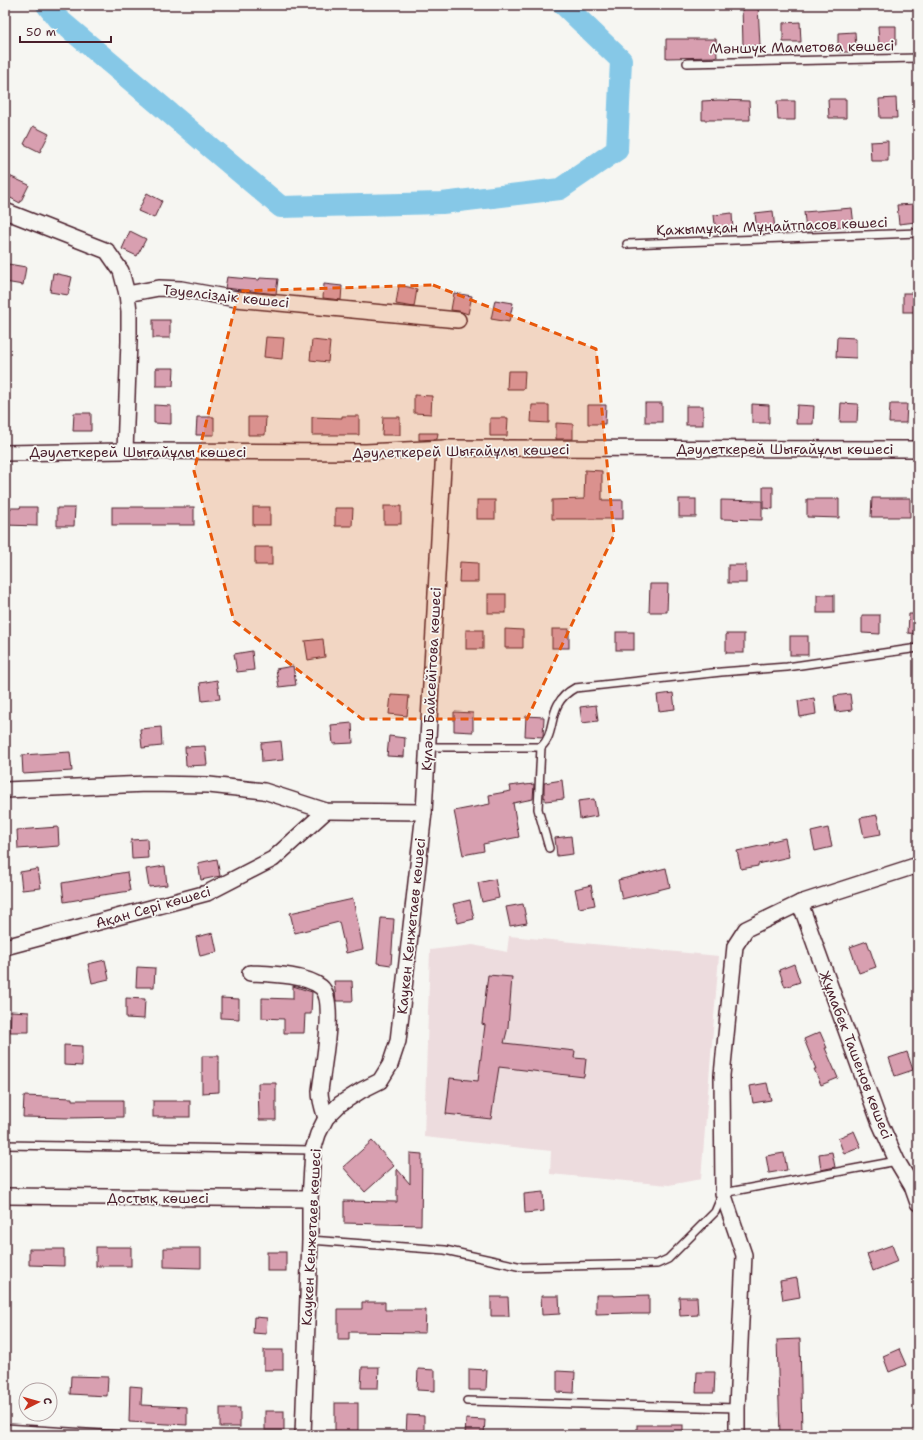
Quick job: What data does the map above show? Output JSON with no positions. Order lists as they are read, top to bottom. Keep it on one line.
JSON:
{"streets":{"street":["Тәуелсіздік көшесі","Дәулеткерей Шығайұлы көшесі","Күләш Байсейітова көшесі","Ақан Сері көшесі","Каукен Кенжетаев көшесі","Жұмабек Ташенов көшесі","Достық көшесі"],"lane":["Мәншүк Маметова көшесі","Қажымұқан Мұңайтпасов көшесі"]},"crossings":[["Дәулеткерей Шығайұлы көшесі","Күләш Байсейітова көшесі"],["Күләш Байсейітова көшесі","Каукен Кенжетаев көшесі"],["Каукен Кенжетаев көшесі","Достық көшесі"]],"scale_bar":"50 m","north":"right"}
